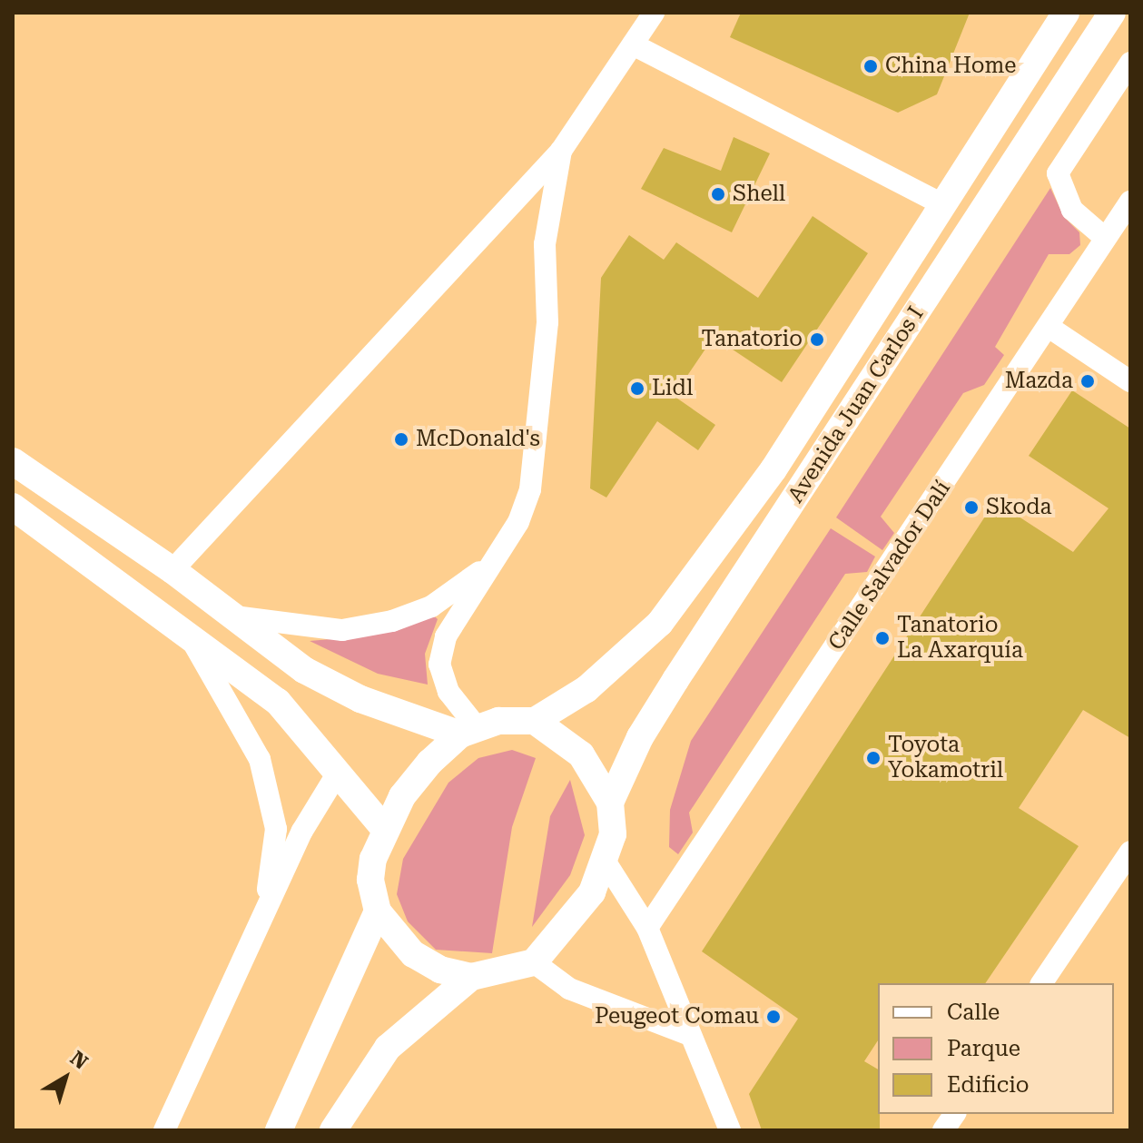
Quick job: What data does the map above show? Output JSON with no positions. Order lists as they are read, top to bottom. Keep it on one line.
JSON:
{"streets":{"street":["Avenida Juan Carlos I","Calle Salvador Dalí"]},"places":["China Home","Shell","Tanatorio","Mazda","Lidl","McDonald's","Skoda","Tanatorio La Axarquía","Toyota Yokamotril","Peugeot Comau"],"legend":["Calle","Parque","Edificio"],"north":"top right"}
